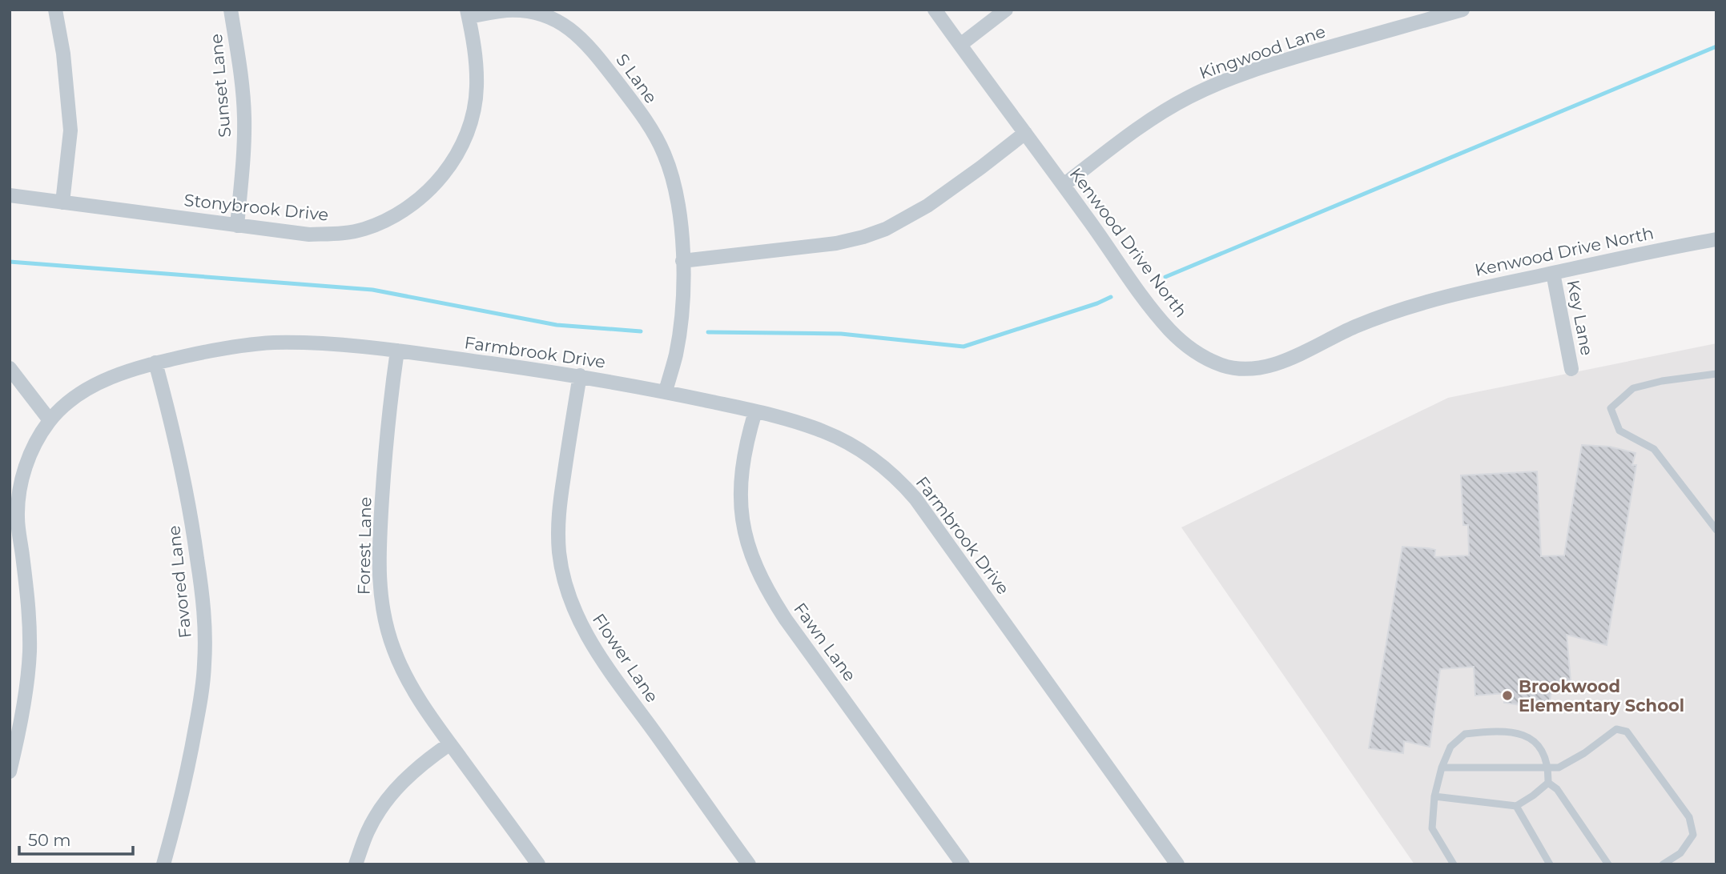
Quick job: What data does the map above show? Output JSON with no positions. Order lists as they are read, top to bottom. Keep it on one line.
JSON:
{"streets":{"street":["Kingwood Lane","S Lane","Sunset Lane","Stonybrook Drive","Kenwood Drive North","Key Lane","Farmbrook Drive","Forest Lane","Favored Lane","Fawn Lane","Flower Lane"]},"crossings":[["Kingwood Lane","Kenwood Drive North"],["S Lane","Stonybrook Drive"],["S Lane","Farmbrook Drive"],["Sunset Lane","Stonybrook Drive"],["Kenwood Drive North","Key Lane"],["Farmbrook Drive","Forest Lane"],["Farmbrook Drive","Favored Lane"],["Farmbrook Drive","Fawn Lane"],["Farmbrook Drive","Flower Lane"]],"places":["Brookwood Elementary School"],"scale_bar":"50 m"}
